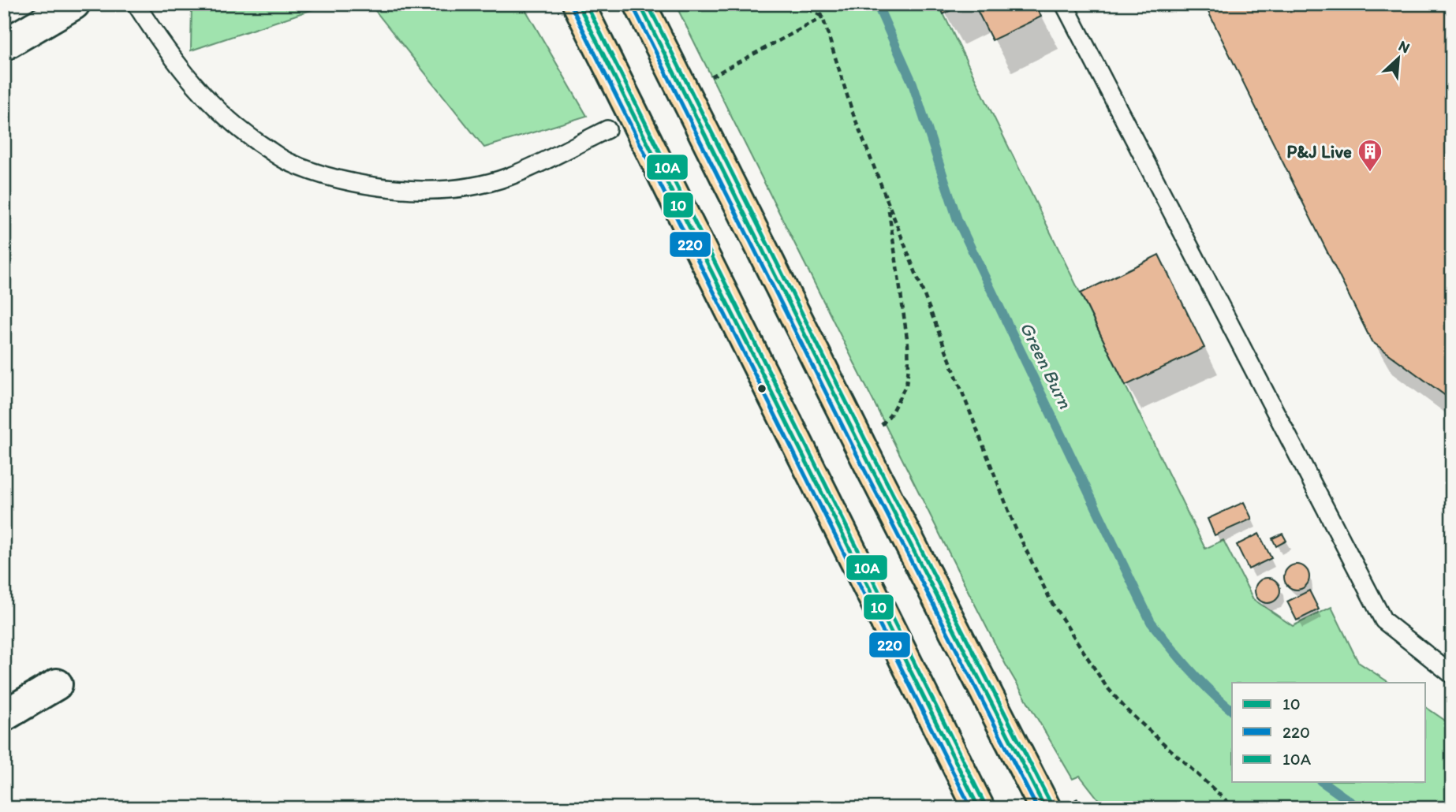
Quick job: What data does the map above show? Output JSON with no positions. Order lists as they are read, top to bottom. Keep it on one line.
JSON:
{"water":["Green Burn"],"places":{"building":["P&J Live"]},"lines":["transit line 10","transit line 10A","transit line 220"],"legend":["10","220","10A"],"north":"top right"}
